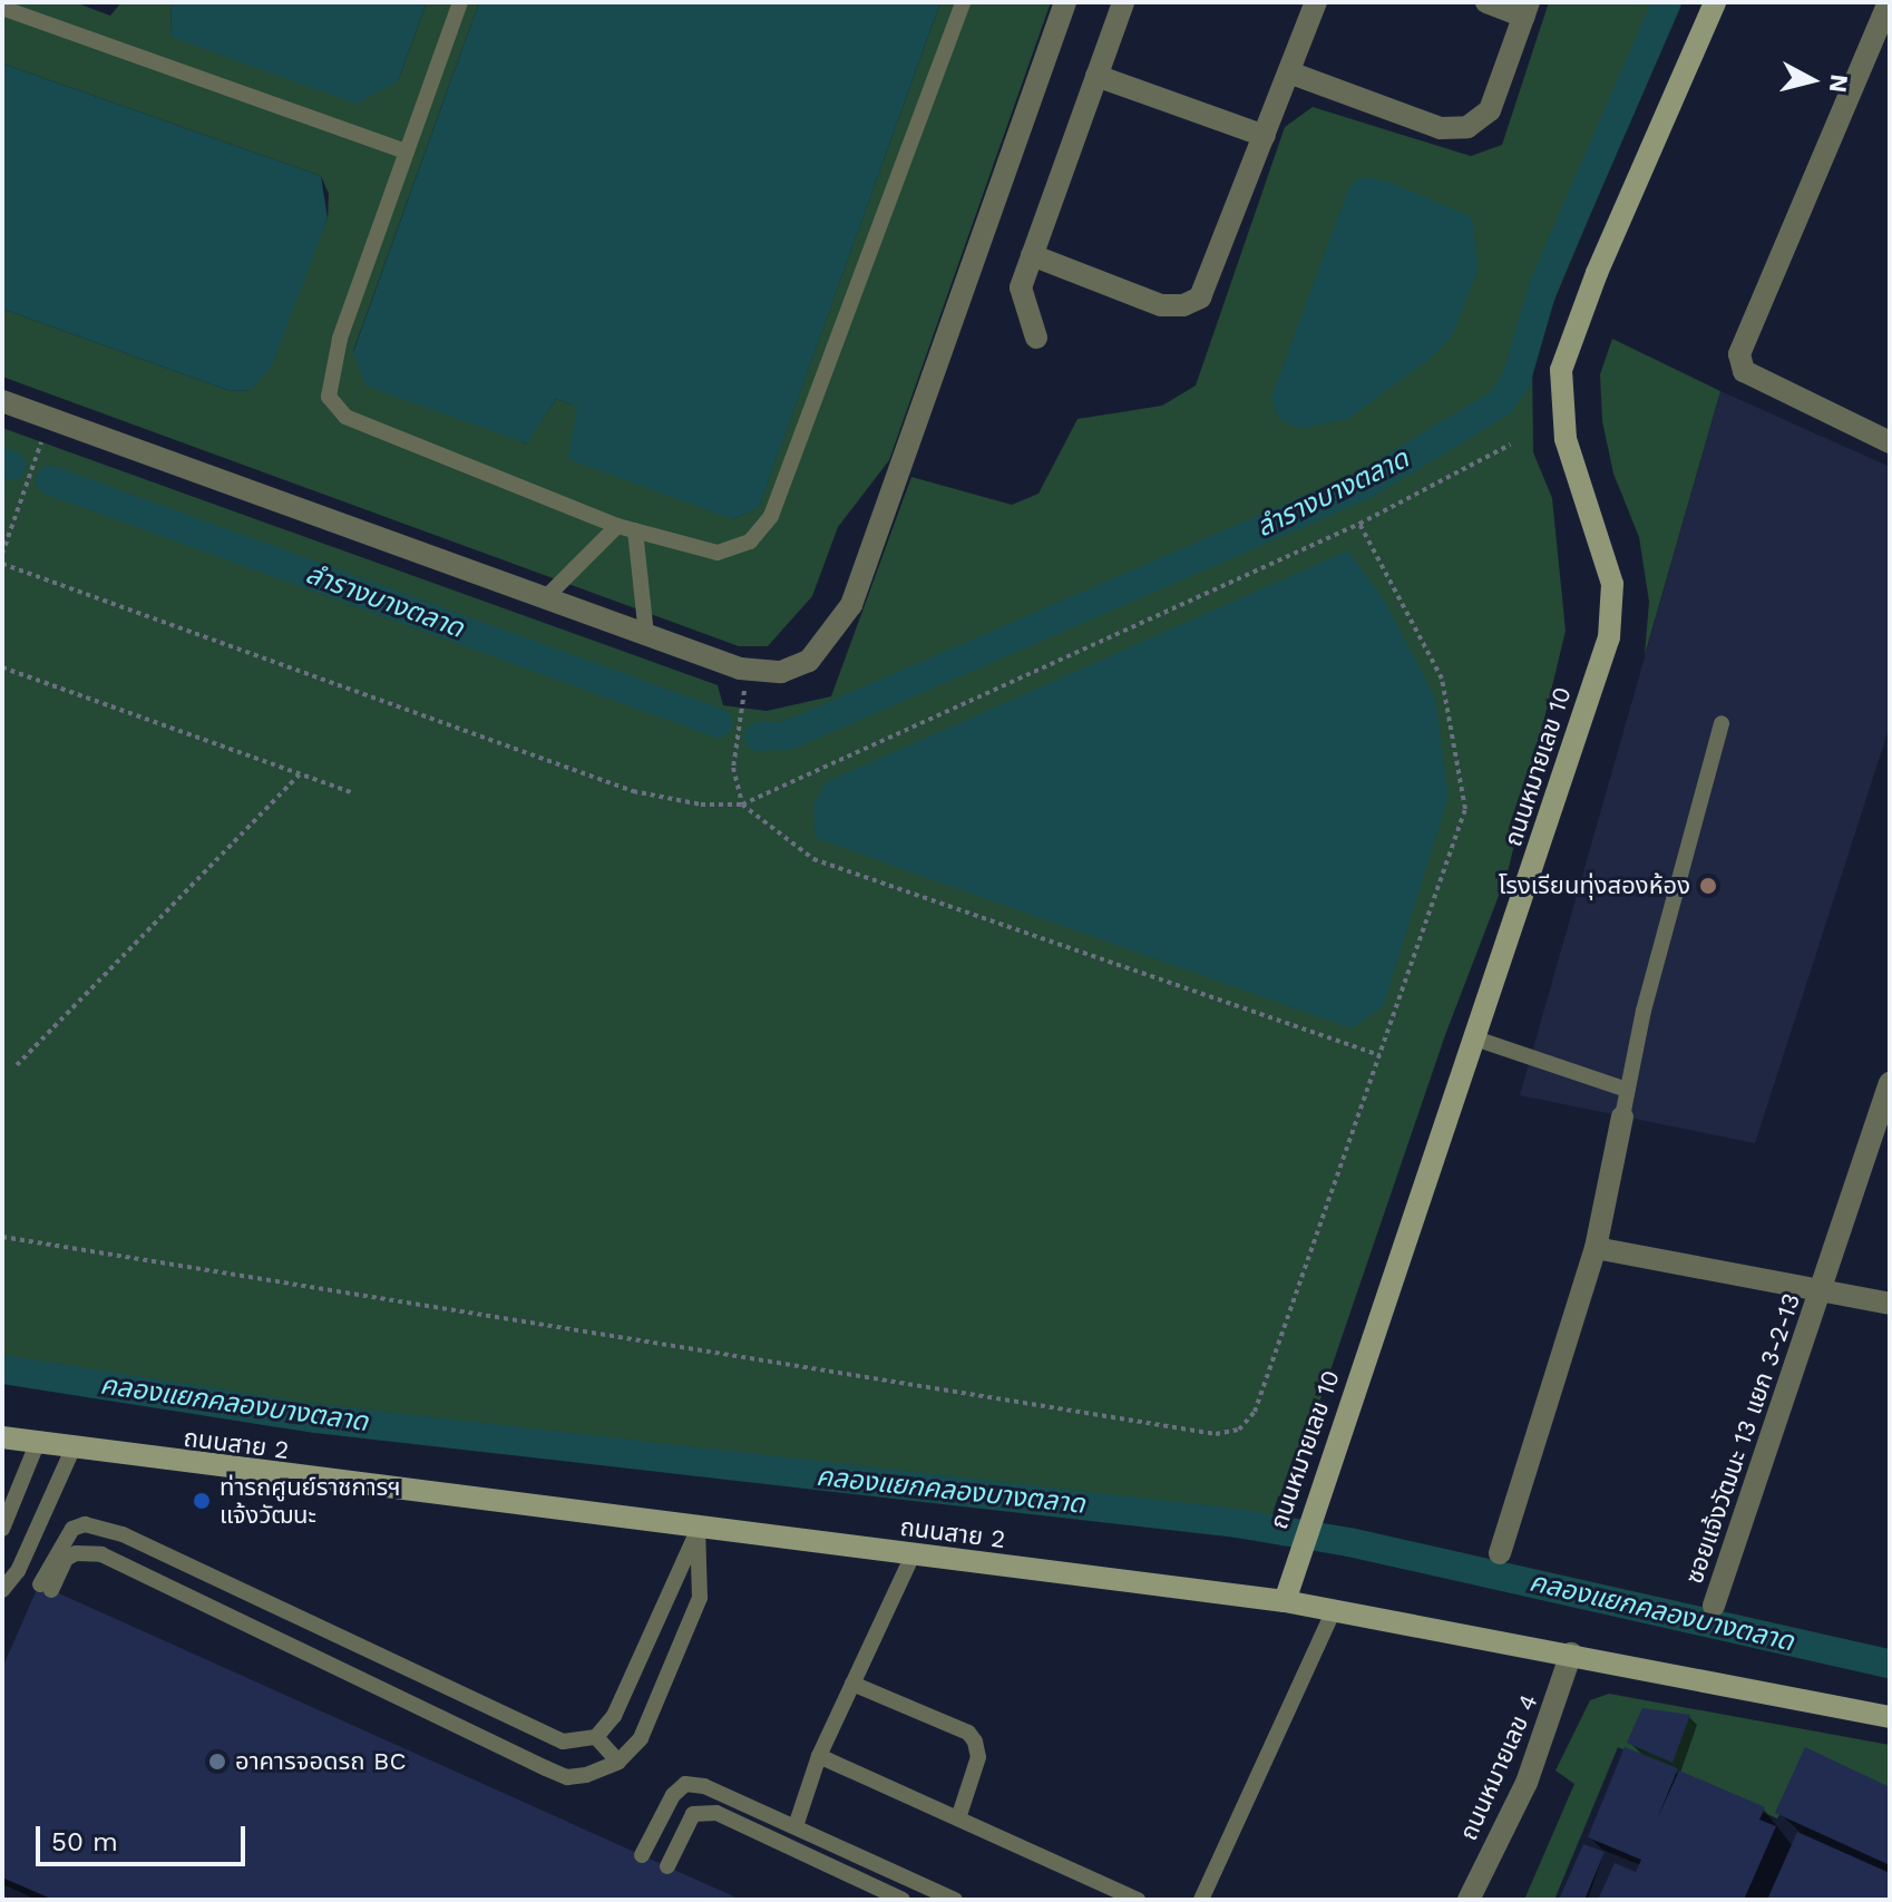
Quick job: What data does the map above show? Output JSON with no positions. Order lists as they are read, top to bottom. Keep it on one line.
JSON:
{"streets":{"street":["ถนนหมายเลข 10","ซอยแจ้งวัฒนะ 13 แยก 3-2-13","ถนนสาย 2","ถนนหมายเลข 4"]},"crossings":[["ถนนหมายเลข 10","ถนนสาย 2"],["ถนนสาย 2","ถนนหมายเลข 4"]],"water":["ลำรางบางตลาด","คลองแยกคลองบางตลาด"],"places":["โรงเรียนทุ่งสองห้อง","ท่ารถศูนย์ราชการฯ แจ้งวัฒนะ","อาคารจอดรถ BC"],"scale_bar":"50 m","north":"right"}
